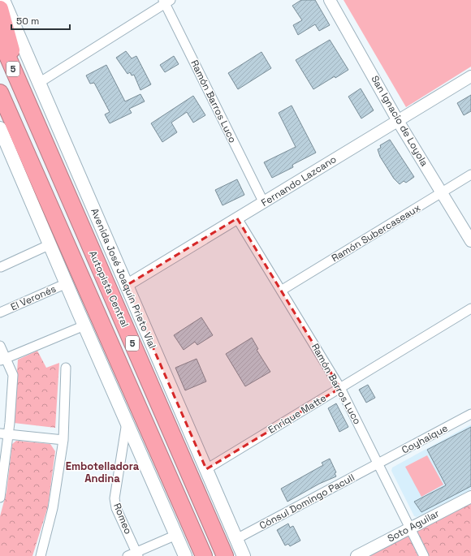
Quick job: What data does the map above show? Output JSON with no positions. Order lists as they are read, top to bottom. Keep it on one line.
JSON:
{"streets":{"highway":["5","Autopista Central"],"main road":["Avenida José Joaquín Prieto Vial"],"street":["Ramón Barros Luco","San Ignacio de Loyola","Fernando Lazcano","Ramón Subercaseaux","El Veronés","Enrique Matte","Coyhaique","Cónsul Domingo Pacull","Romeo","Soto Aguilar"]},"crossings":[["Ramón Barros Luco","Fernando Lazcano"],["Ramón Barros Luco","Ramón Subercaseaux"],["Ramón Barros Luco","Enrique Matte"],["Ramón Barros Luco","Coyhaique"],["Ramón Barros Luco","Cónsul Domingo Pacull"],["Ramón Barros Luco","Soto Aguilar"],["San Ignacio de Loyola","Fernando Lazcano"],["San Ignacio de Loyola","Ramón Subercaseaux"],["Fernando Lazcano","Avenida José Joaquín Prieto Vial"],["Avenida José Joaquín Prieto Vial","Enrique Matte"],["Avenida José Joaquín Prieto Vial","Cónsul Domingo Pacull"],["Coyhaique","Cónsul Domingo Pacull"]],"districts":["Embotelladora Andina"],"scale_bar":"50 m"}
